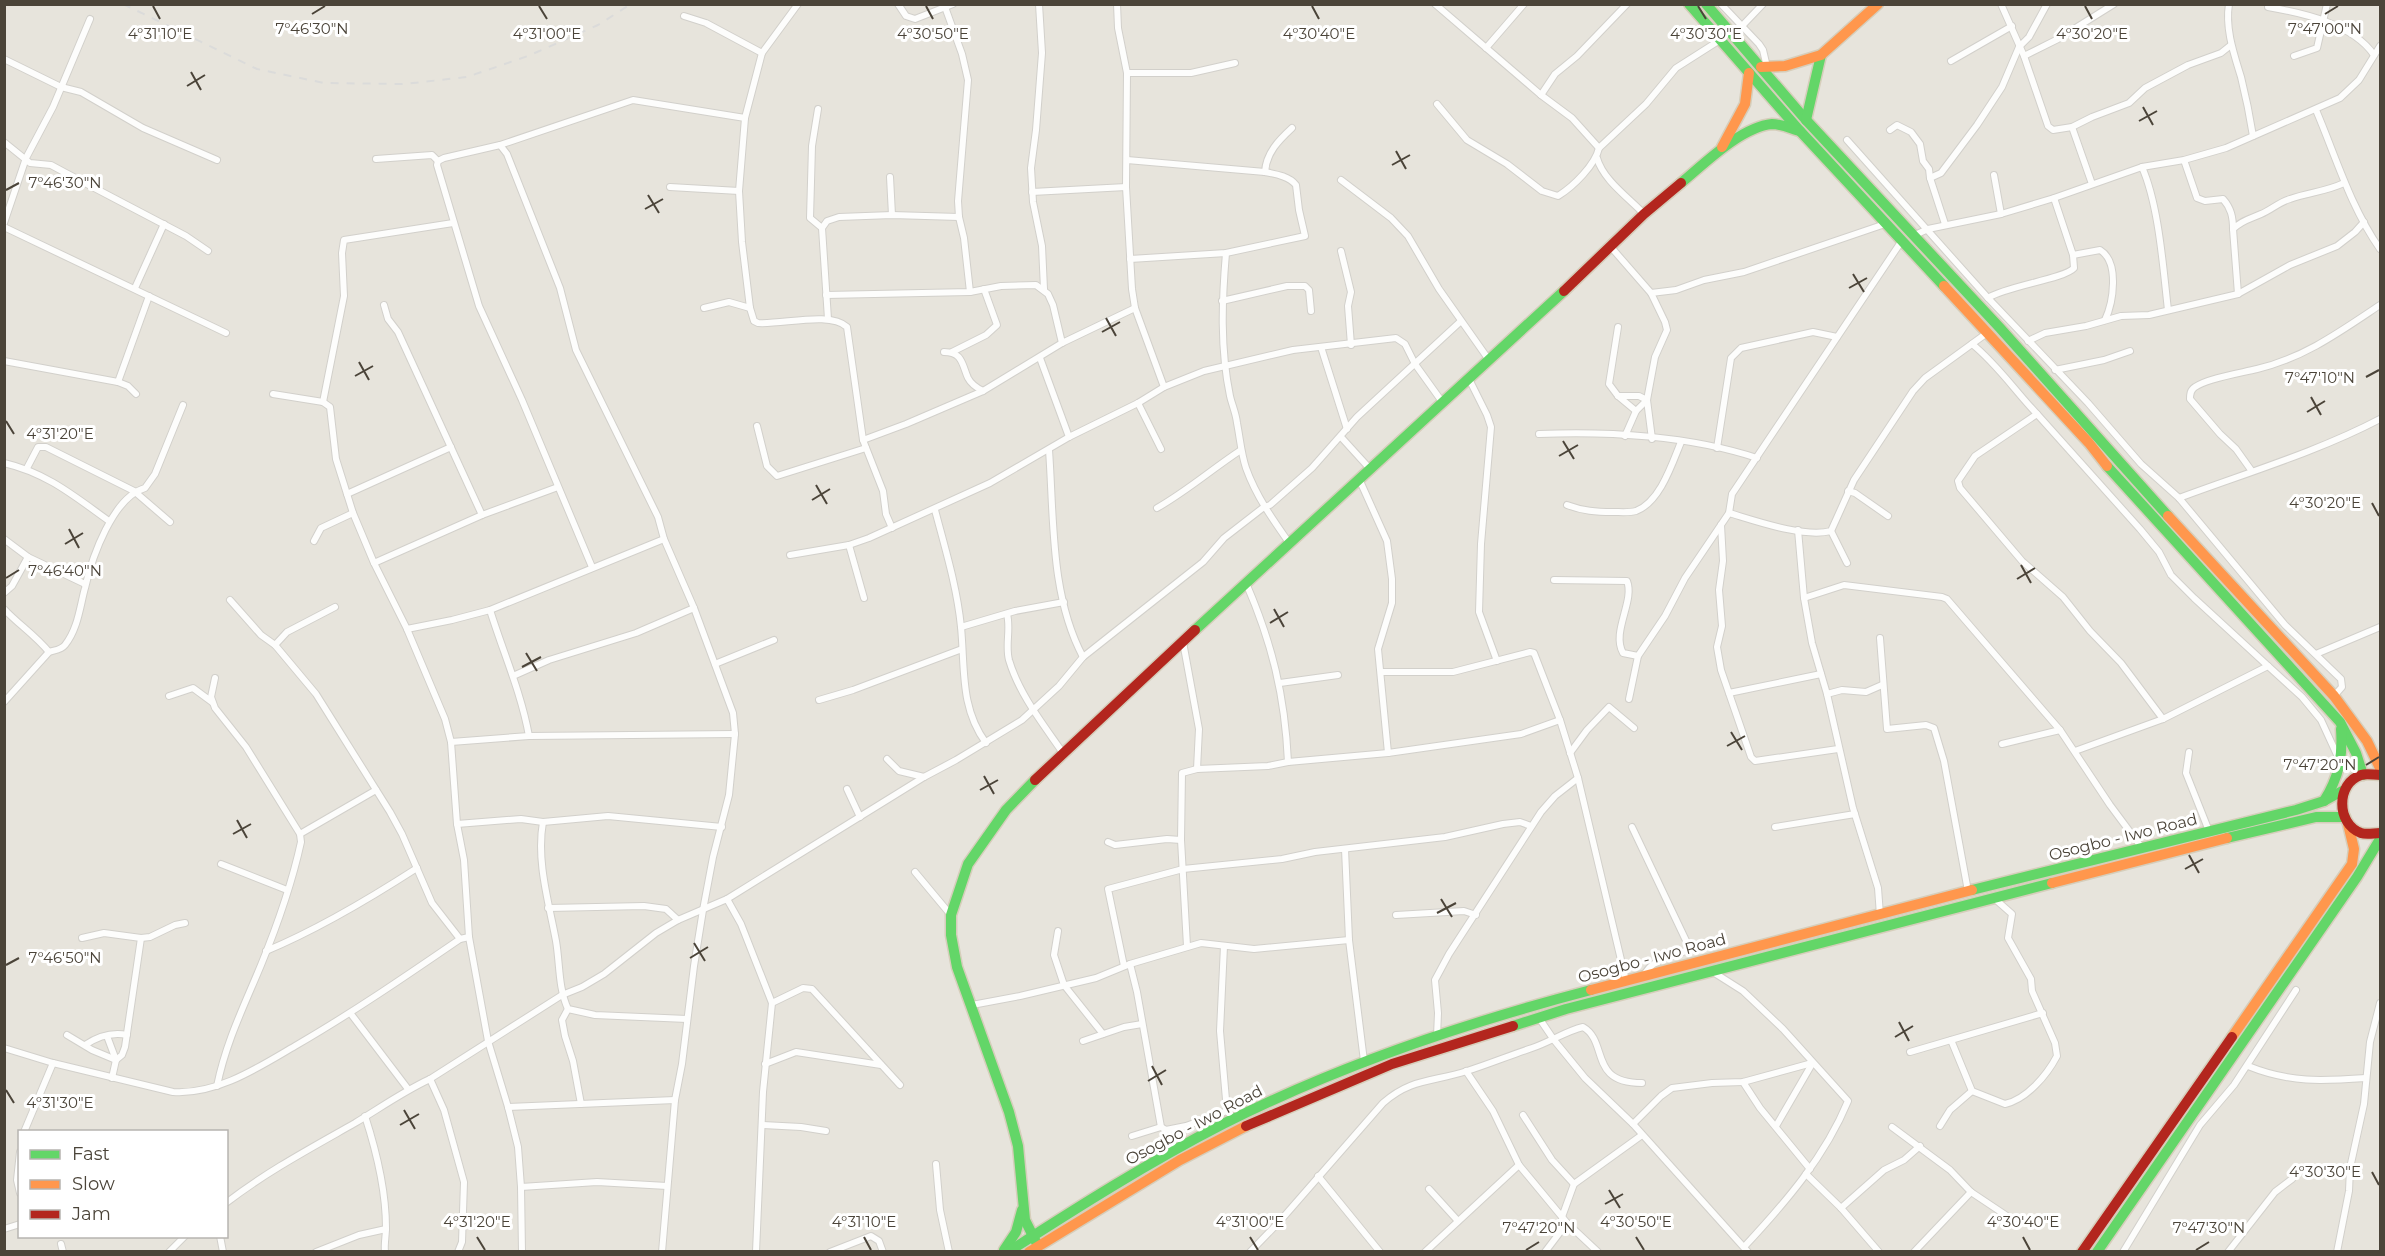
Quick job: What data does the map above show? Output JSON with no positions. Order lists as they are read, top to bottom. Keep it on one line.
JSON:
{"streets":{"main road":["Osogbo - Iwo Road"]},"legend":["Fast","Slow","Jam"],"coordinates":["7°46'30\"N","7°47'00\"N","4°30'30\"E","4°31'10\"E","4°31'00\"E","4°30'50\"E","4°30'40\"E","4°30'20\"E","7°47'10\"N","4°31'20\"E","7°46'40\"N","7°47'20\"N","7°46'50\"N","4°31'30\"E","7°47'30\"N"]}
